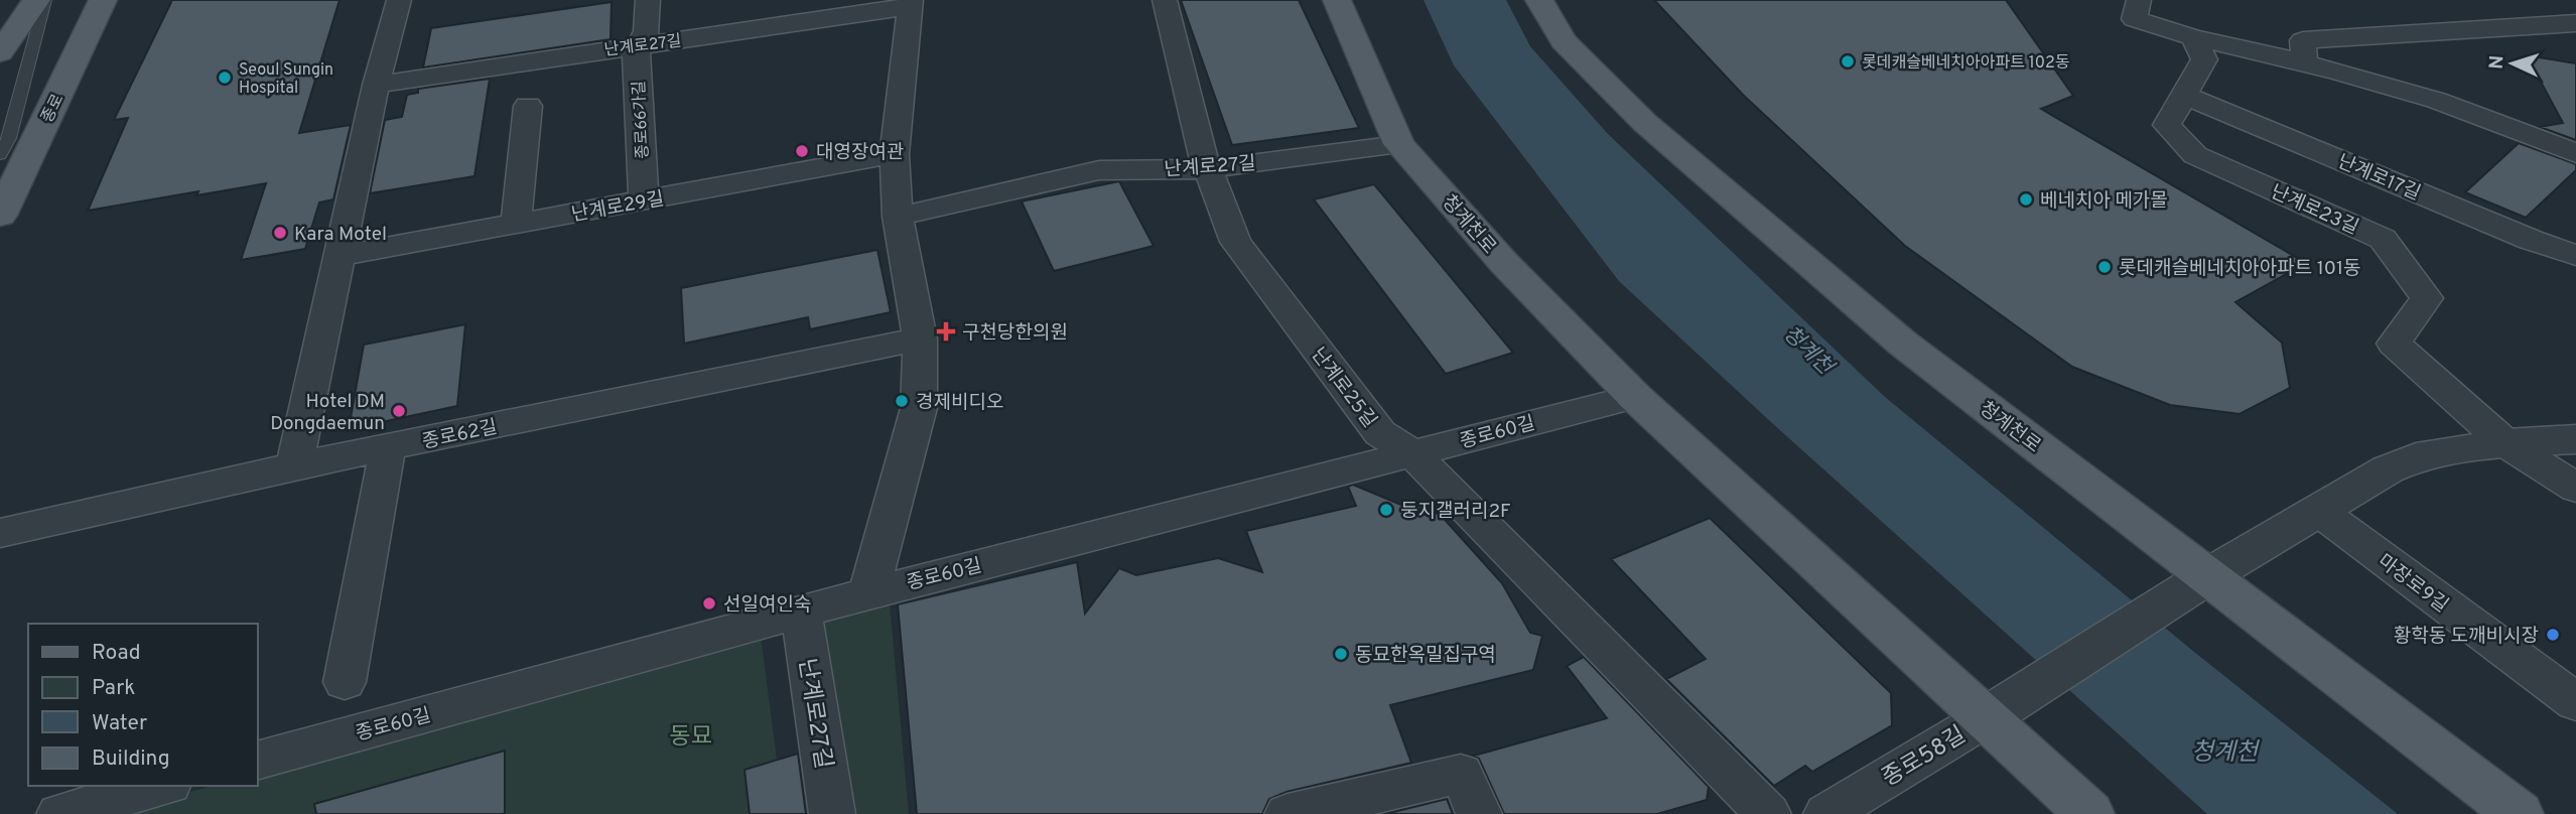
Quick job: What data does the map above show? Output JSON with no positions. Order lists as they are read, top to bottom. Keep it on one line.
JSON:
{"streets":{"main road":["종로","청계천로"],"street":["난계로27길","종로66가길","난계로17길","난계로29길","난계로23길","난계로25길","종로60길","종로62길","마장로9길","종로58길"]},"crossings":[["난계로27길","종로66가길"],["난계로27길","난계로29길"],["난계로27길","청계천로"],["난계로27길","난계로25길"],["난계로27길","종로60길"],["난계로27길","종로62길"],["종로66가길","난계로29길"],["난계로17길","난계로23길"],["청계천로","종로60길"],["청계천로","종로58길"],["난계로25길","종로60길"]],"water":["청계천"],"parks":["동묘"],"places":{"other":["롯데캐슬베네치아아파트 102동","Seoul Sungin Hospital","대영장여관","베네치아 메가몰","Kara Motel","롯데캐슬베네치아아파트 101동","경제비디오","Hotel DM Dongdaemun","둥지갤러리2F","선일여인숙","황학동 도깨비시장","동묘한옥밀집구역"],"health":["구천당한의원"]},"legend":["Road","Park","Water","Building"],"north":"left"}
